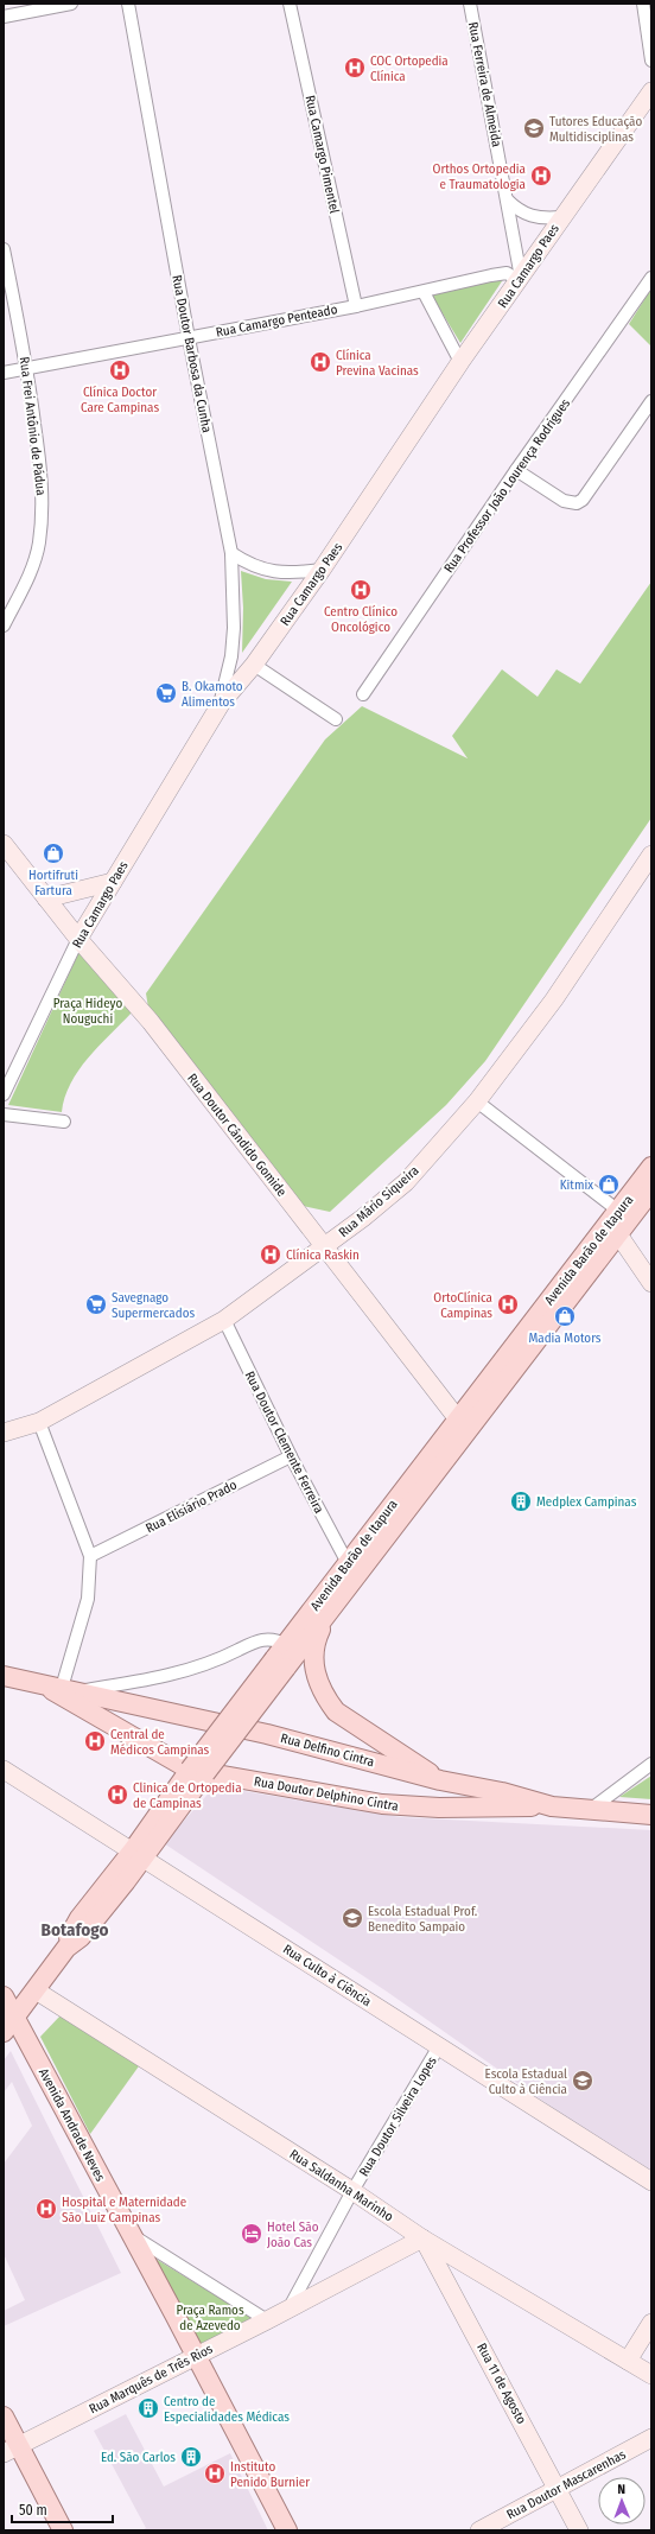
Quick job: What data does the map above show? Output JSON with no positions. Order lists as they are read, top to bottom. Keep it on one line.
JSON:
{"streets":{"main road":["Avenida Barão de Itapura","Rua Delfino Cintra","Rua Doutor Delphino Cintra","Avenida Andrade Neves"],"street":["Rua Ferreira de Almeida","Rua Camargo Pimentel","Rua Camargo Paes","Rua Camargo Penteado","Rua Doutor Barbosa da Cunha","Rua Frei Antônio de Pádua","Rua Professor João Lourença Rodrigues","Rua Doutor Cândido Gomide","Rua Mário Siqueira","Rua Doutor Clemente Ferreira","Rua Elisiário Prado","Rua Culto à Ciência","Rua Doutor Silveira Lopes","Rua Saldanha Marinho","Rua Marquês de Três Rios","Rua 11 de Agosto","Rua Doutor Mascarenhas"]},"crossings":[["Rua Ferreira de Almeida","Rua Camargo Paes"],["Rua Ferreira de Almeida","Rua Camargo Penteado"],["Rua Camargo Pimentel","Rua Camargo Penteado"],["Rua Camargo Paes","Rua Camargo Penteado"],["Rua Camargo Paes","Rua Doutor Barbosa da Cunha"],["Rua Camargo Paes","Rua Doutor Cândido Gomide"],["Rua Camargo Penteado","Rua Doutor Barbosa da Cunha"],["Rua Camargo Penteado","Rua Frei Antônio de Pádua"],["Rua Doutor Cândido Gomide","Rua Mário Siqueira"],["Rua Doutor Cândido Gomide","Avenida Barão de Itapura"],["Rua Mário Siqueira","Rua Doutor Clemente Ferreira"],["Avenida Barão de Itapura","Rua Doutor Clemente Ferreira"],["Avenida Barão de Itapura","Rua Doutor Delphino Cintra"],["Avenida Barão de Itapura","Rua Culto à Ciência"],["Avenida Barão de Itapura","Avenida Andrade Neves"],["Avenida Barão de Itapura","Rua Saldanha Marinho"],["Rua Doutor Clemente Ferreira","Rua Elisiário Prado"],["Rua Delfino Cintra","Rua Doutor Delphino Cintra"],["Rua Culto à Ciência","Rua Doutor Silveira Lopes"],["Rua Doutor Silveira Lopes","Rua Saldanha Marinho"],["Rua Doutor Silveira Lopes","Rua Marquês de Três Rios"],["Avenida Andrade Neves","Rua Marquês de Três Rios"],["Rua Saldanha Marinho","Rua Marquês de Três Rios"],["Rua Saldanha Marinho","Rua 11 de Agosto"],["Rua Marquês de Três Rios","Rua 11 de Agosto"],["Rua 11 de Agosto","Rua Doutor Mascarenhas"]],"districts":["Botafogo"],"parks":["Praça Hideyo Nouguchi","Praça Ramos de Azevedo"],"places":{"hospital":["COC Ortopedia Clínica","Orthos Ortopedia e Traumatologia","Clínica Previna Vacinas","Clínica Doctor Care Campinas","Centro Clínico Oncológico","Clínica Raskin","OrtoClínica Campinas","Central de Médicos Campinas","Clinica de Ortopedia de Campinas","Hospital e Maternidade São Luiz Campinas","Instituto Penido Burnier"],"school or university":["Tutores Educação Multidisciplinas","Escola Estadual Prof. Benedito Sampaio","Escola Estadual Culto à Ciência"],"supermarket":["B. Okamoto Alimentos","Savegnago Supermercados"],"shop":["Hortifruti Fartura","Kitmix","Madia Motors"],"building":["Medplex Campinas","Centro de Especialidades Médicas","Ed. São Carlos"],"hotel":["Hotel São João Cas"]},"scale_bar":"50 m","north":"top"}
